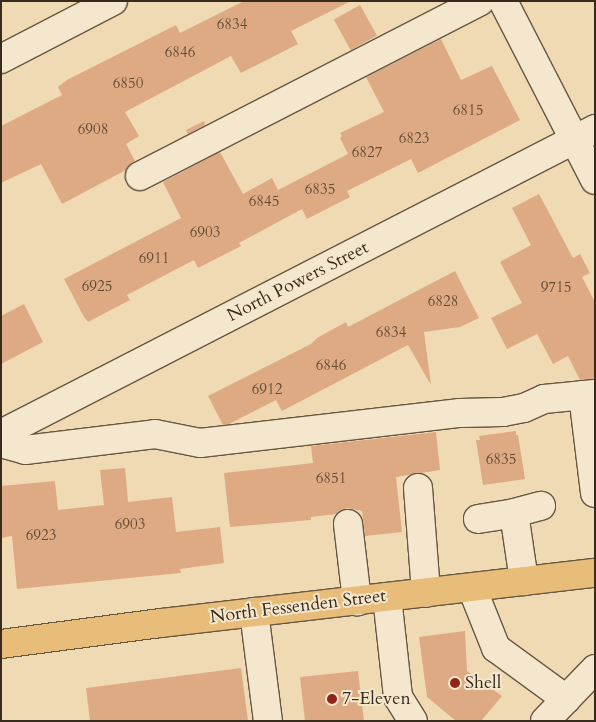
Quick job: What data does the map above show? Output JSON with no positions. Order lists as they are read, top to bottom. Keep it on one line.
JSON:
{"streets":{"main road":["North Fessenden Street"],"street":["North Powers Street"]},"places":["Shell","7-Eleven"],"house_numbers":["6834","6846","6850","6815","6908","6823","6827","6835","6845","6903","6911","6925","9715","6828","6834","6846","6912","6835","6851","6903","6923"]}
